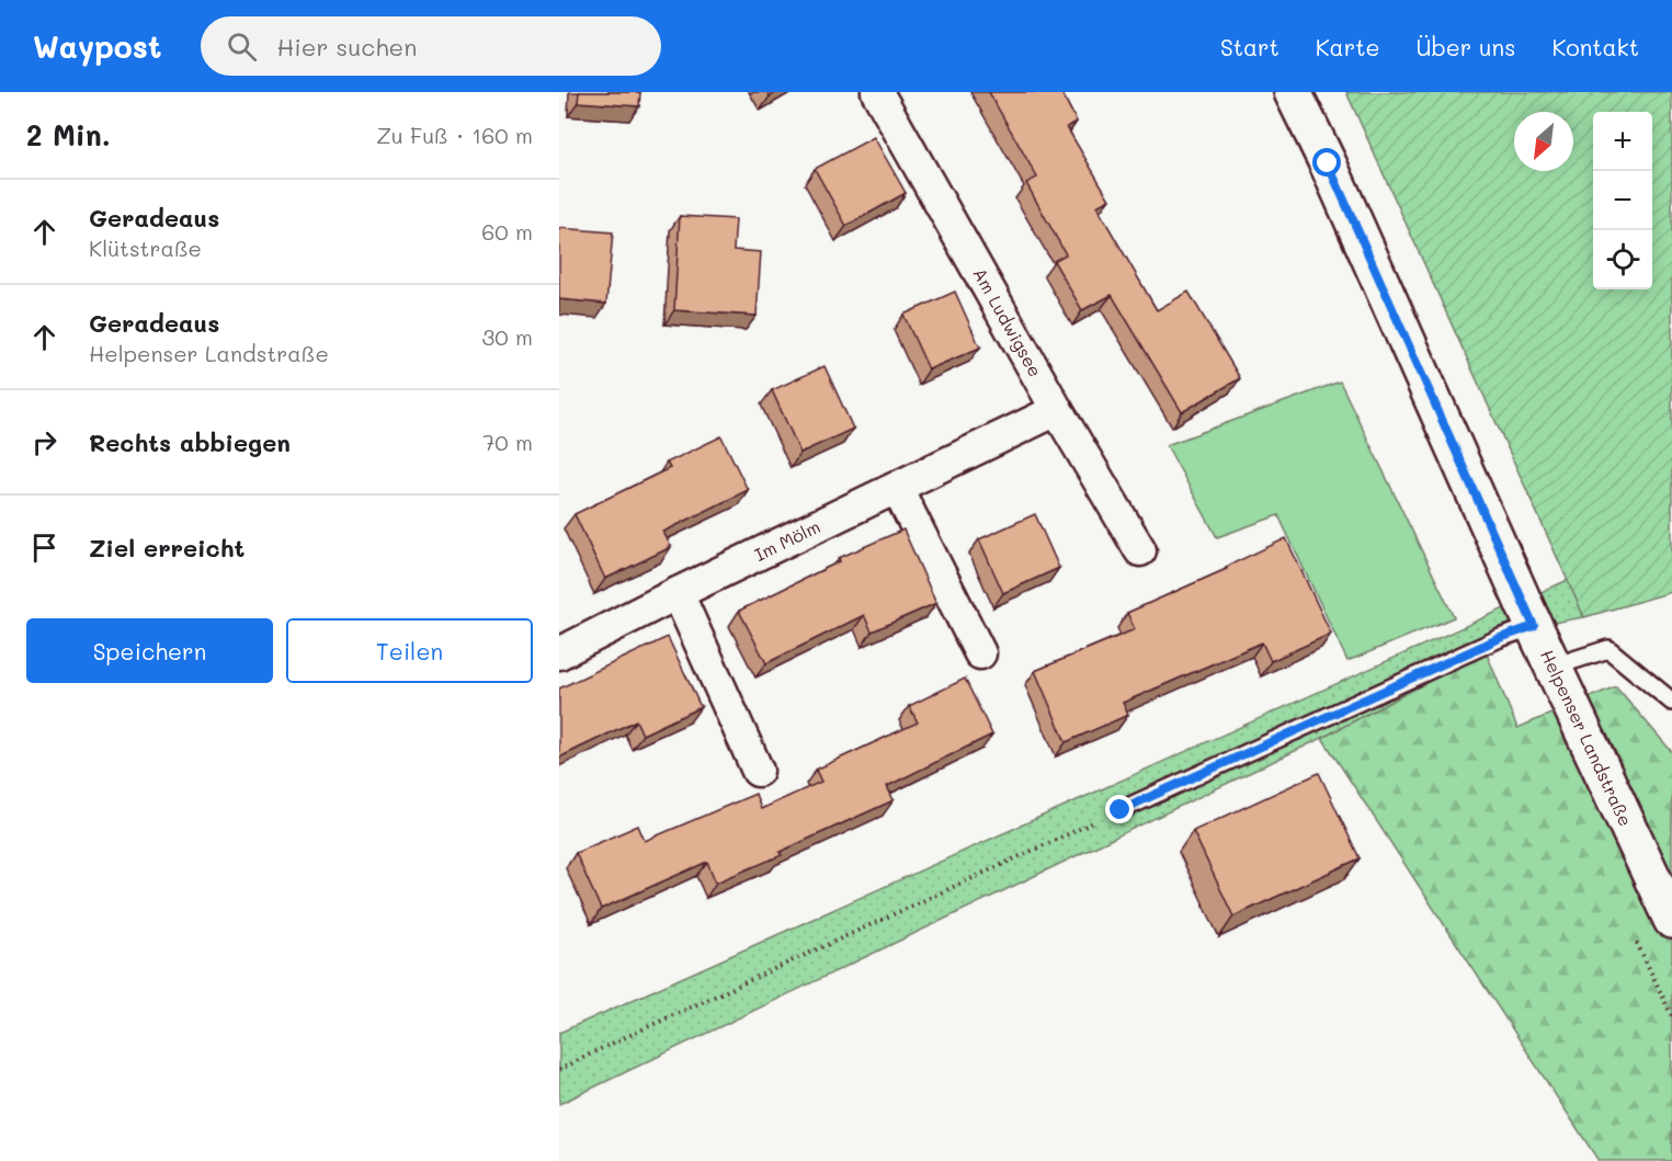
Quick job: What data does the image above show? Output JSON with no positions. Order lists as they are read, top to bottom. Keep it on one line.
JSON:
{"streets":{"main road":["Helpenser Landstraße"],"street":["Am Ludwigsee","Im Mölm"]},"crossings":[["Am Ludwigsee","Im Mölm"]],"north":"bottom left","page":{"header":"Waypost","search":"Hier suchen","nav":["Start","Karte","Über uns","Kontakt"],"heading":["2 Min.","Zu Fuß · 160 m"],"map_buttons":["+","−"],"list":[["Geradeaus","Klütstraße","60 m"],["Geradeaus","Helpenser Landstraße","30 m"],["Rechts abbiegen","70 m"],"Ziel erreicht"],"buttons":["Speichern","Teilen"]}}
